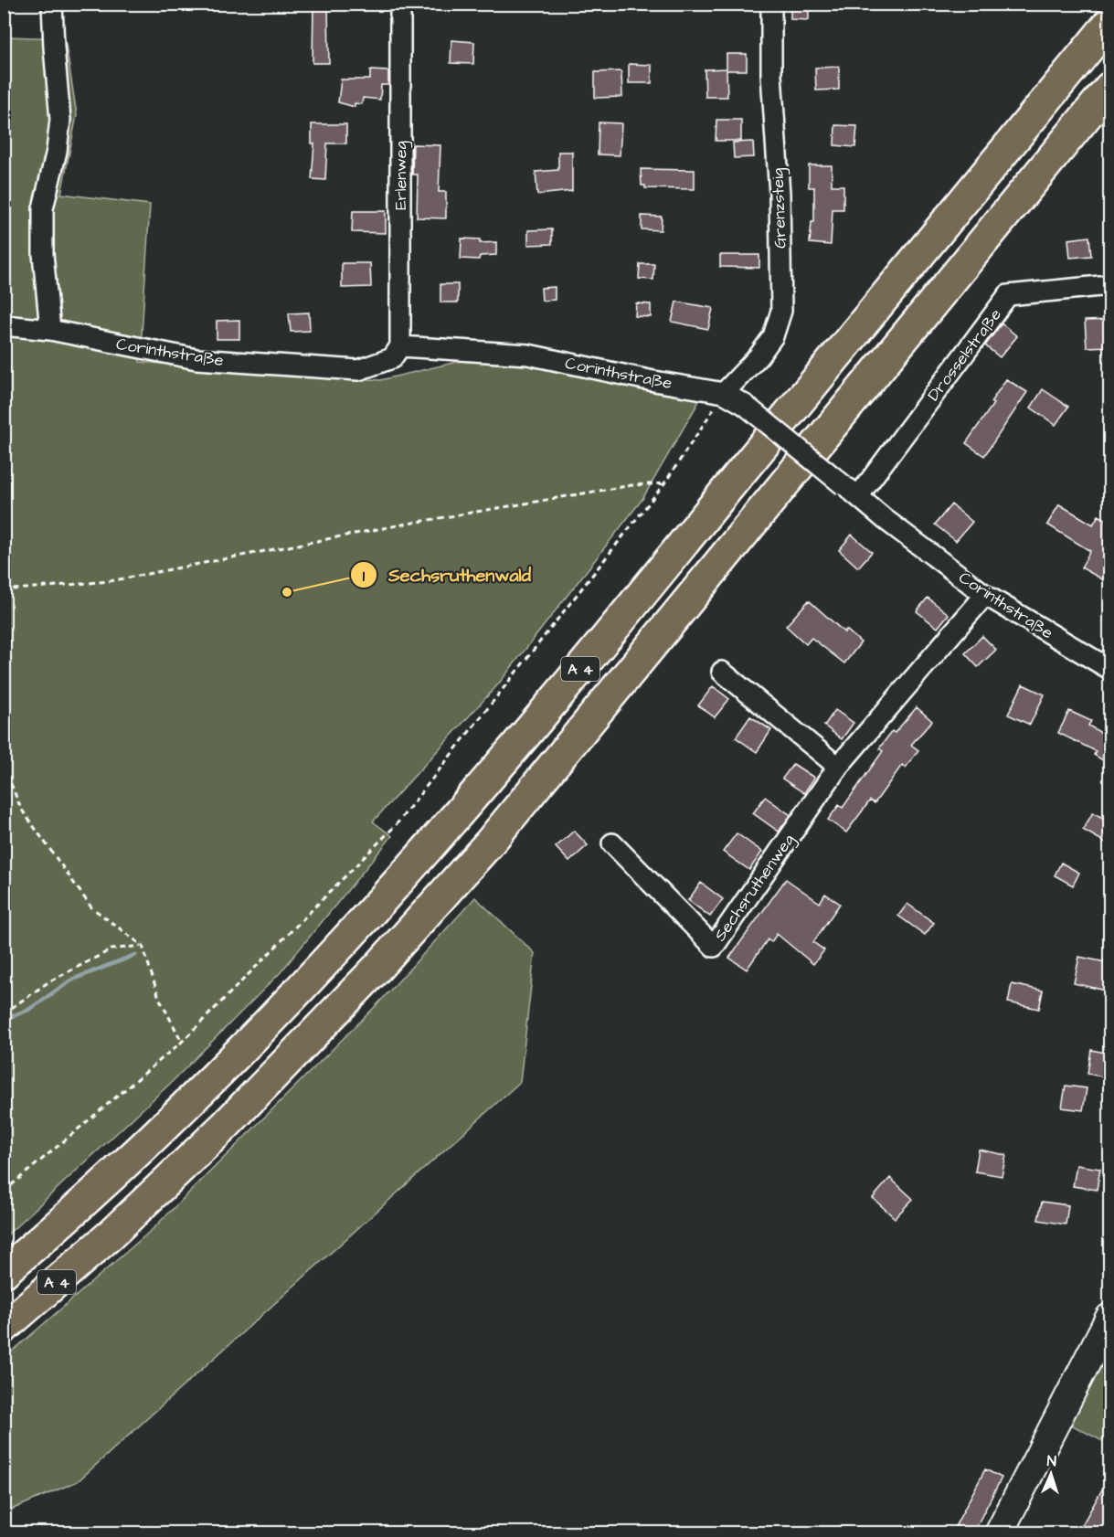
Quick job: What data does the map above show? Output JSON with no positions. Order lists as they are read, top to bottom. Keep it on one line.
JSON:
{"streets":{"highway":["A 4"],"street":["Erlenweg","Grenzsteig","Corinthstraße","Drosselstraße","Sechsruthenweg"]},"crossings":[["Erlenweg","Corinthstraße"],["Grenzsteig","Corinthstraße"],["Corinthstraße","Drosselstraße"],["Corinthstraße","Sechsruthenweg"]],"places":["Sechsruthenwald"],"north":"top"}
